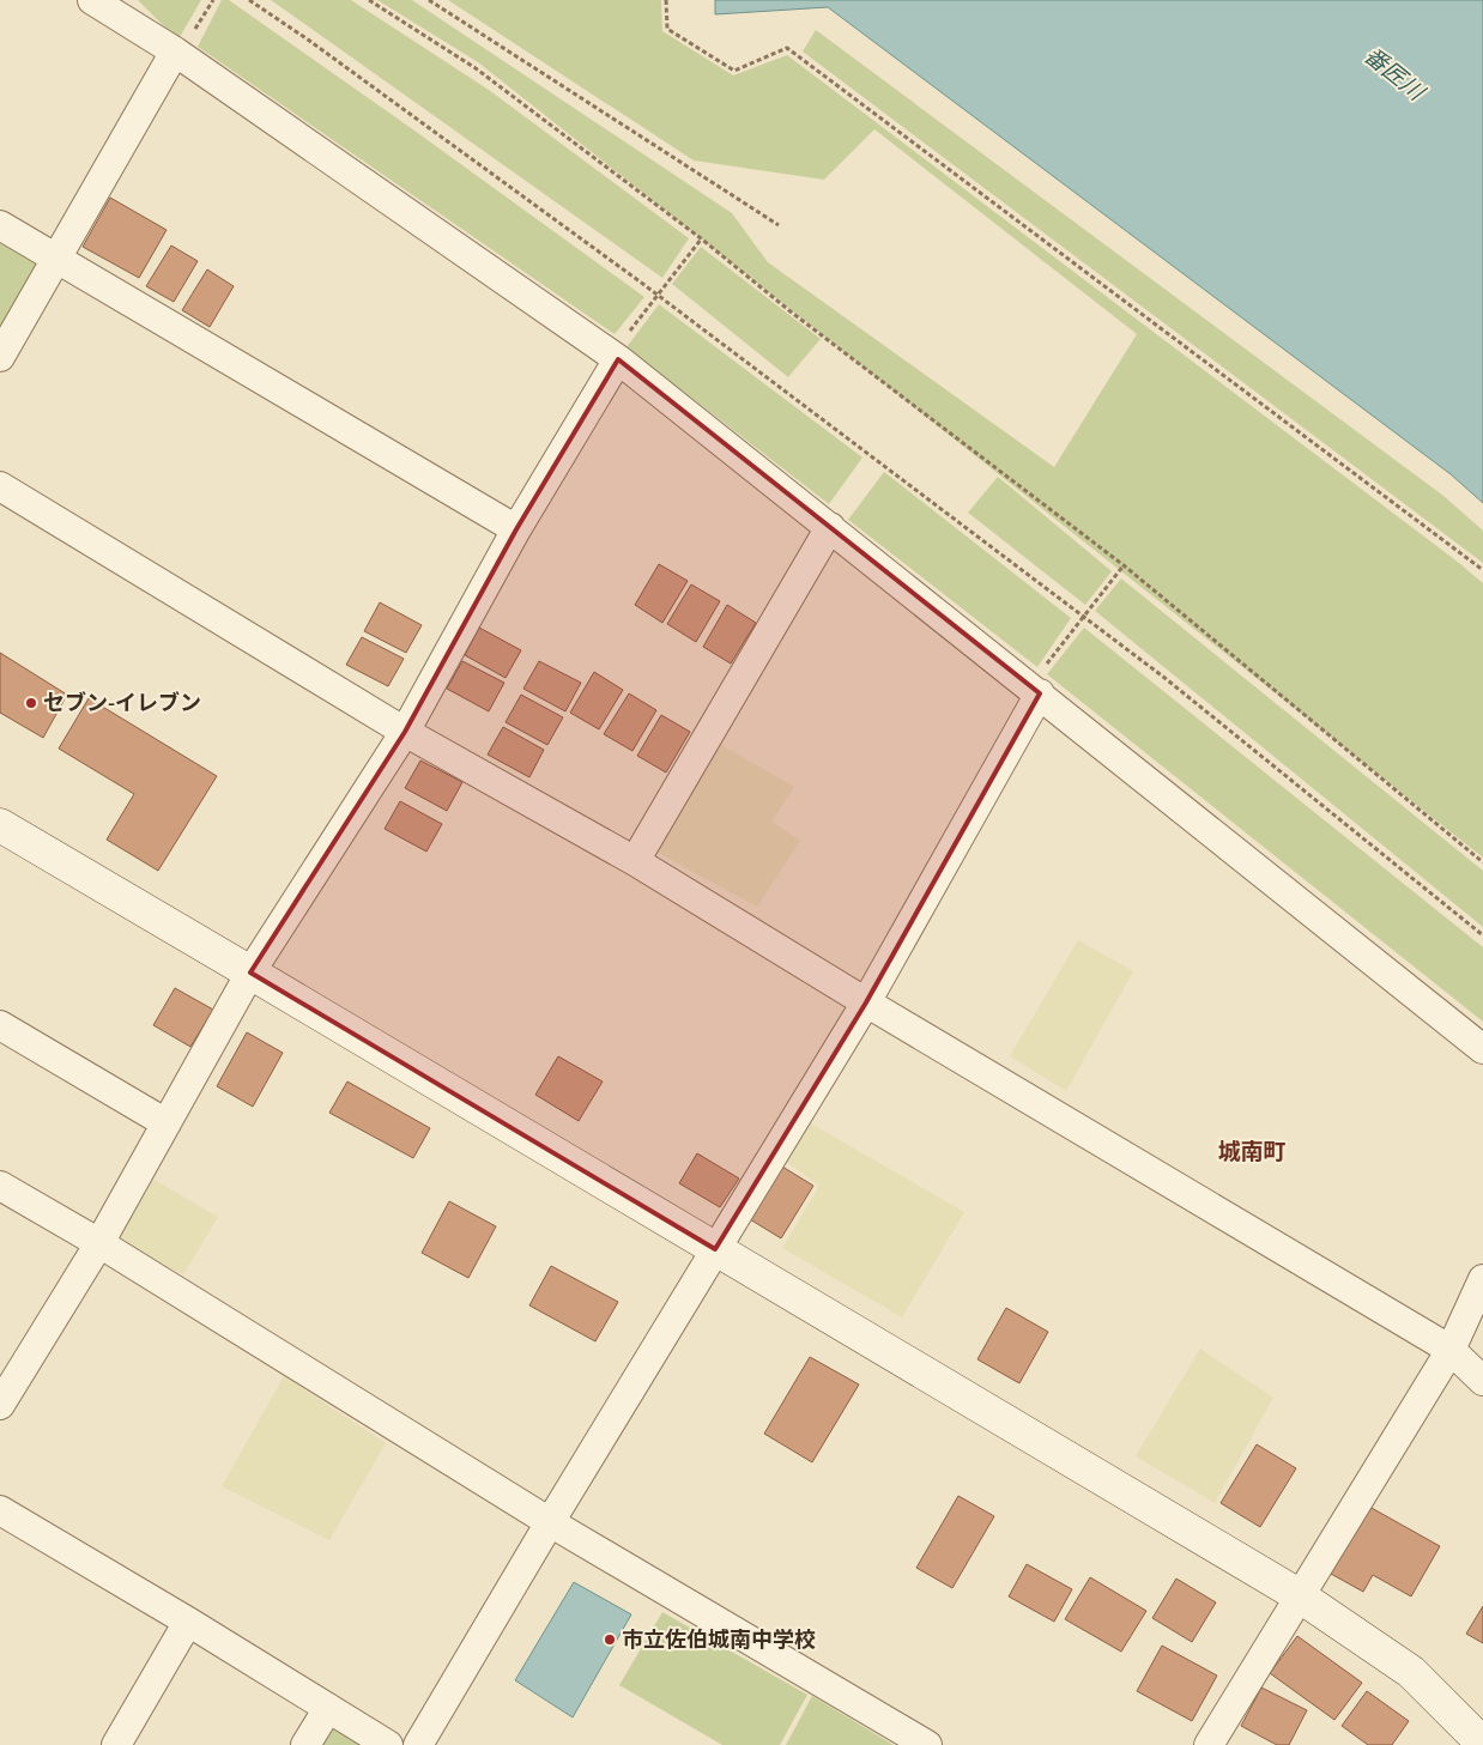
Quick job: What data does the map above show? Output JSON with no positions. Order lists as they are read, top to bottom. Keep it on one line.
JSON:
{"districts":["城南町"],"water":["番匠川"],"places":["セブン-イレブン","市立佐伯城南中学校"]}
